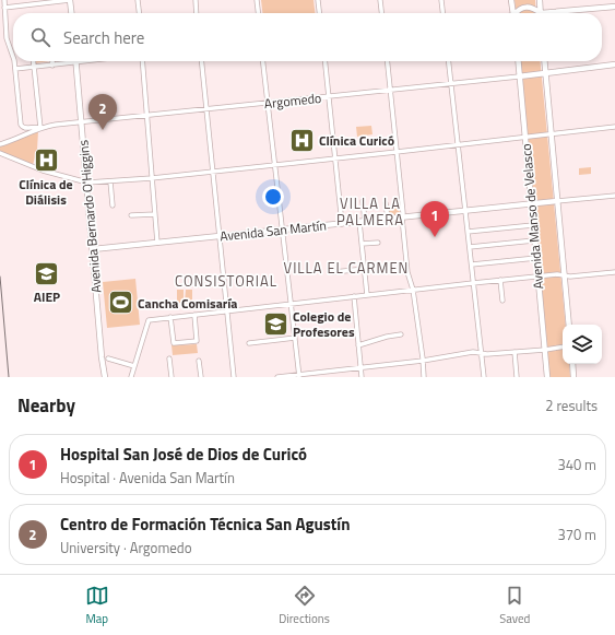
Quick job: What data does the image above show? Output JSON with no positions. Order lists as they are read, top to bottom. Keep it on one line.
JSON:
{"streets":{"main road":["Argomedo","Avenida Bernardo O'Higgins","Avenida Manso de Velasco","Avenida San Martín"]},"crossings":[["Argomedo","Avenida Bernardo O'Higgins"],["Argomedo","Avenida Manso de Velasco"],["Avenida Bernardo O'Higgins","Avenida San Martín"],["Avenida Manso de Velasco","Avenida San Martín"]],"districts":["VILLA LA PALMERA","VILLA EL CARMEN","CONSISTORIAL"],"places":{"hospital":["Clínica Curicó","Clínica de Diálisis"],"school or university":["AIEP","Colegio de Profesores"],"sports":["Cancha Comisaría"]},"page":{"search":"Search here","pins":["2","1"],"heading":["Nearby","2 results"],"list":[{"mark":"1","name":"Hospital San José de Dios de Curicó","note":"Hospital · Avenida San Martín","value":"340 m"},{"mark":"2","name":"Centro de Formación Técnica San Agustín","note":"University · Argomedo","value":"370 m"}],"nav":["Map","Directions","Saved"]}}
